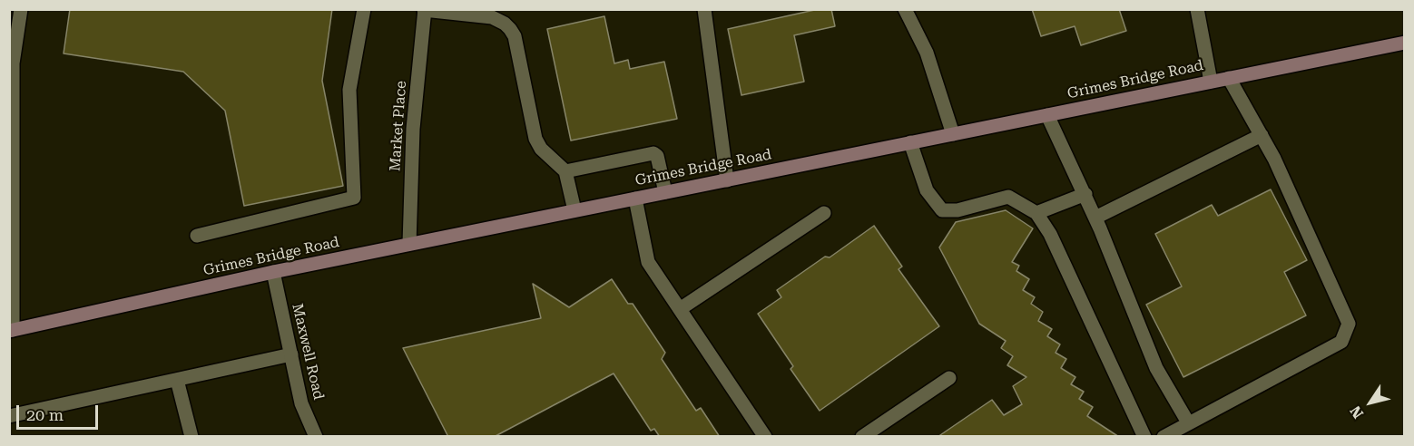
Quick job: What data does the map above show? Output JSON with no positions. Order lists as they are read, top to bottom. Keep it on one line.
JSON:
{"streets":{"street":["Grimes Bridge Road","Market Place","Maxwell Road"]},"crossings":[["Grimes Bridge Road","Market Place"],["Grimes Bridge Road","Maxwell Road"]],"scale_bar":"20 m","north":"bottom left"}
